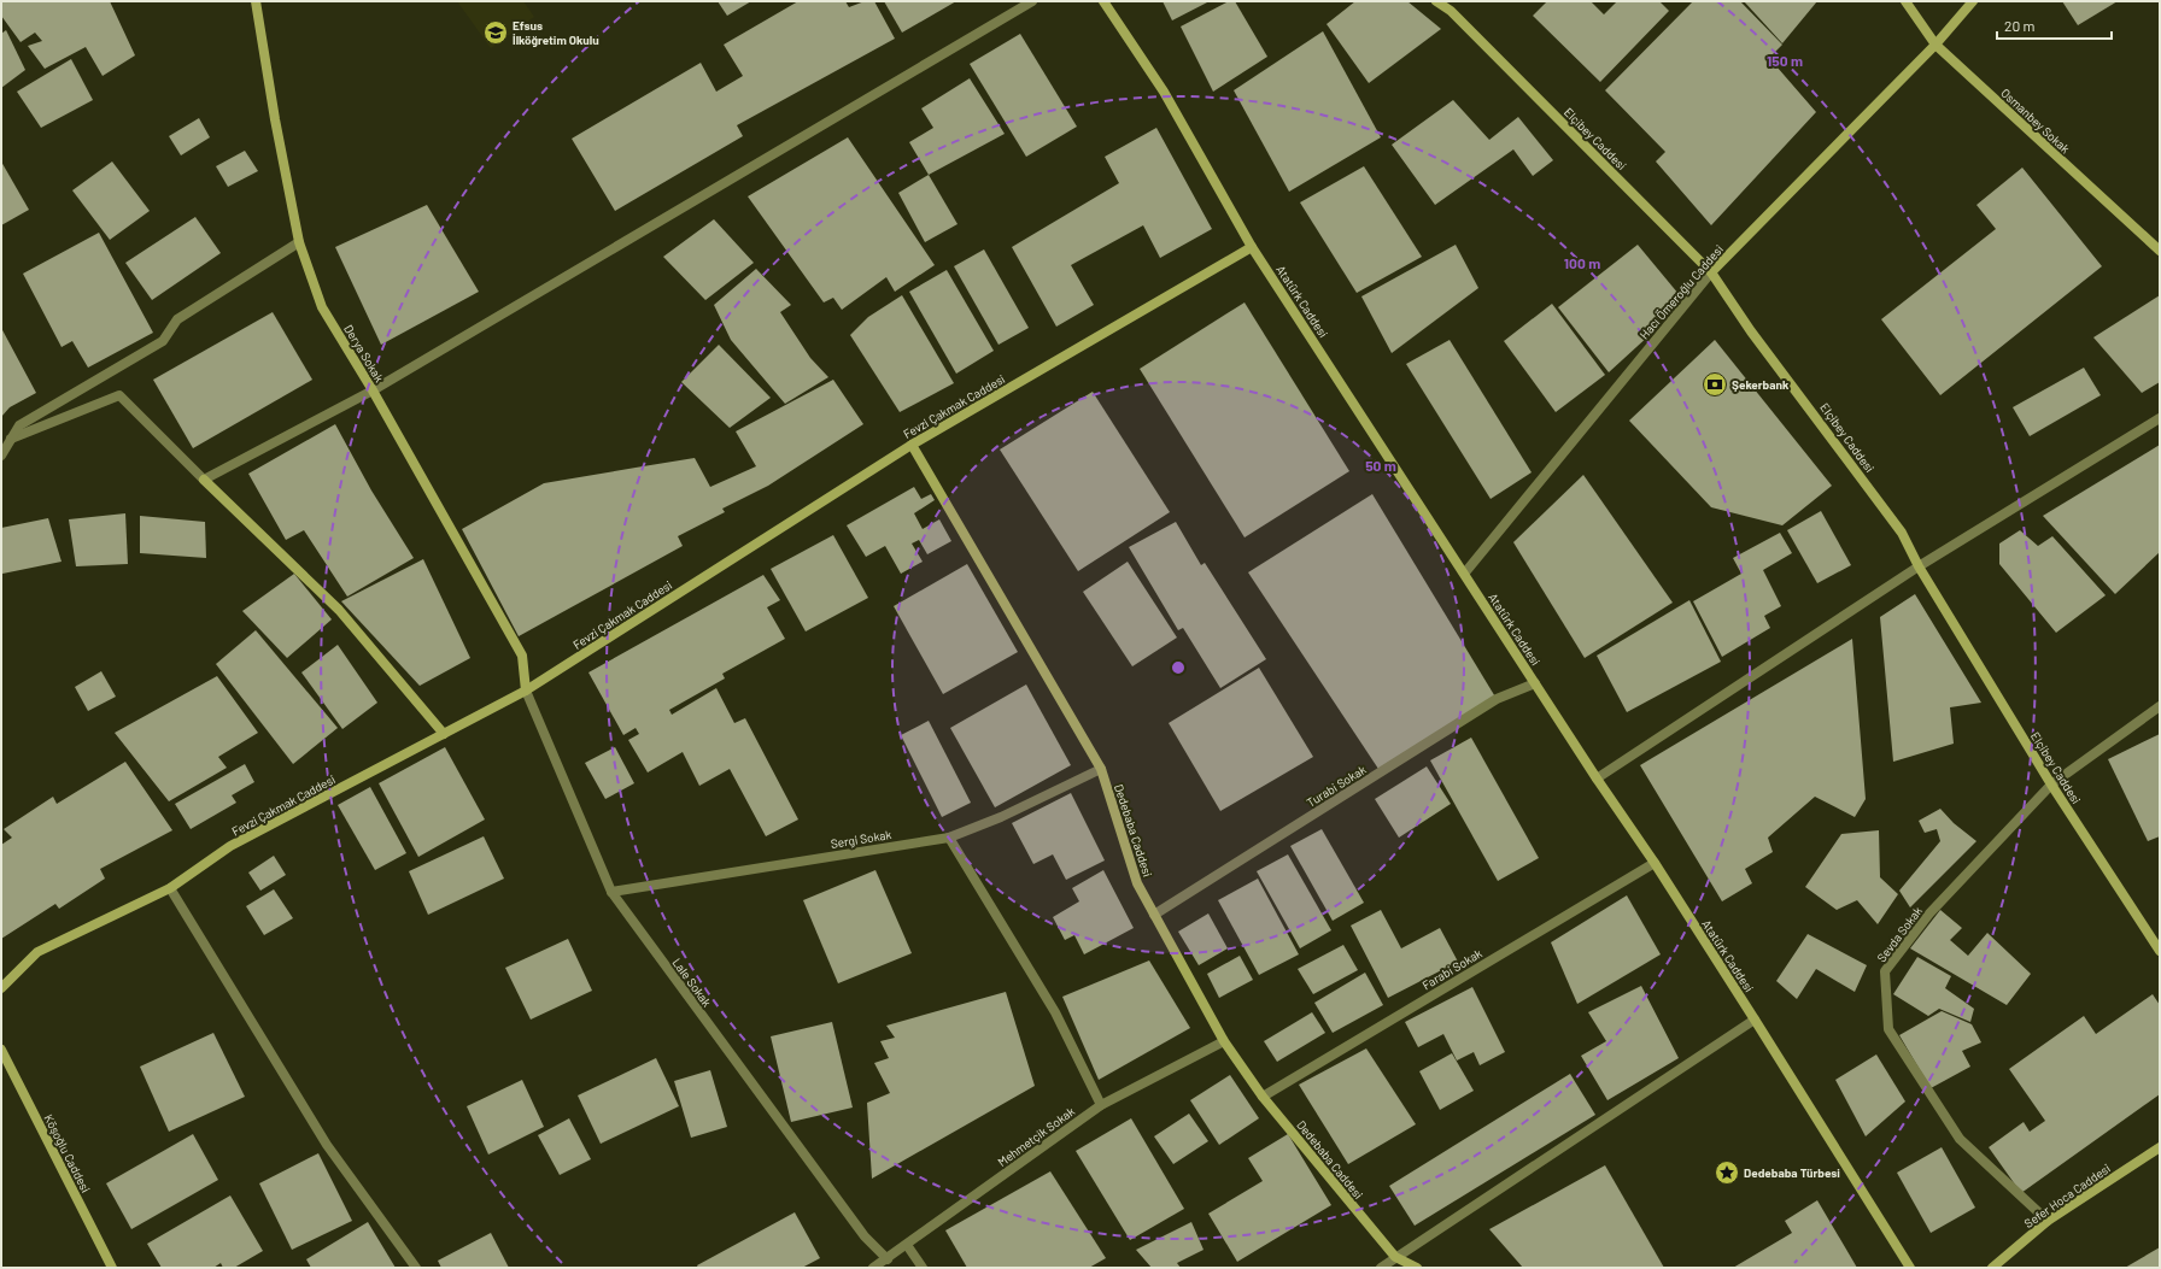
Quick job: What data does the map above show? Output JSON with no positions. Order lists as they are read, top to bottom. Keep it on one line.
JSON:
{"streets":{"street":["Osmanbey Sokak","Elçibey Caddesi","Hacı Ömeroğlu Caddesi","Atatürk Caddesi","Derya Sokak","Fevzi Çakmak Caddesi","Turabi Sokak","Dedebaba Caddesi","Sergi Sokak","Sevda Sokak","Farabi Sokak","Lale Sokak","Mehmetçik Sokak","Köşoğlu Caddesi","Sefer Hoca Caddesi"]},"crossings":[["Osmanbey Sokak","Hacı Ömeroğlu Caddesi"],["Elçibey Caddesi","Hacı Ömeroğlu Caddesi"],["Elçibey Caddesi","Sevda Sokak"],["Hacı Ömeroğlu Caddesi","Atatürk Caddesi"],["Atatürk Caddesi","Fevzi Çakmak Caddesi"],["Atatürk Caddesi","Turabi Sokak"],["Atatürk Caddesi","Farabi Sokak"],["Derya Sokak","Fevzi Çakmak Caddesi"],["Derya Sokak","Lale Sokak"],["Fevzi Çakmak Caddesi","Dedebaba Caddesi"],["Fevzi Çakmak Caddesi","Lale Sokak"],["Turabi Sokak","Dedebaba Caddesi"],["Dedebaba Caddesi","Sergi Sokak"],["Dedebaba Caddesi","Farabi Sokak"],["Dedebaba Caddesi","Mehmetçik Sokak"],["Sergi Sokak","Lale Sokak"],["Sevda Sokak","Sefer Hoca Caddesi"],["Lale Sokak","Mehmetçik Sokak"]],"places":{"school or university":["Efsus İlköğretim Okulu"],"bank":["Şekerbank"],"place":["Dedebaba Türbesi"]},"scale_bar":"20 m","rings":["150 m","100 m","50 m"]}
